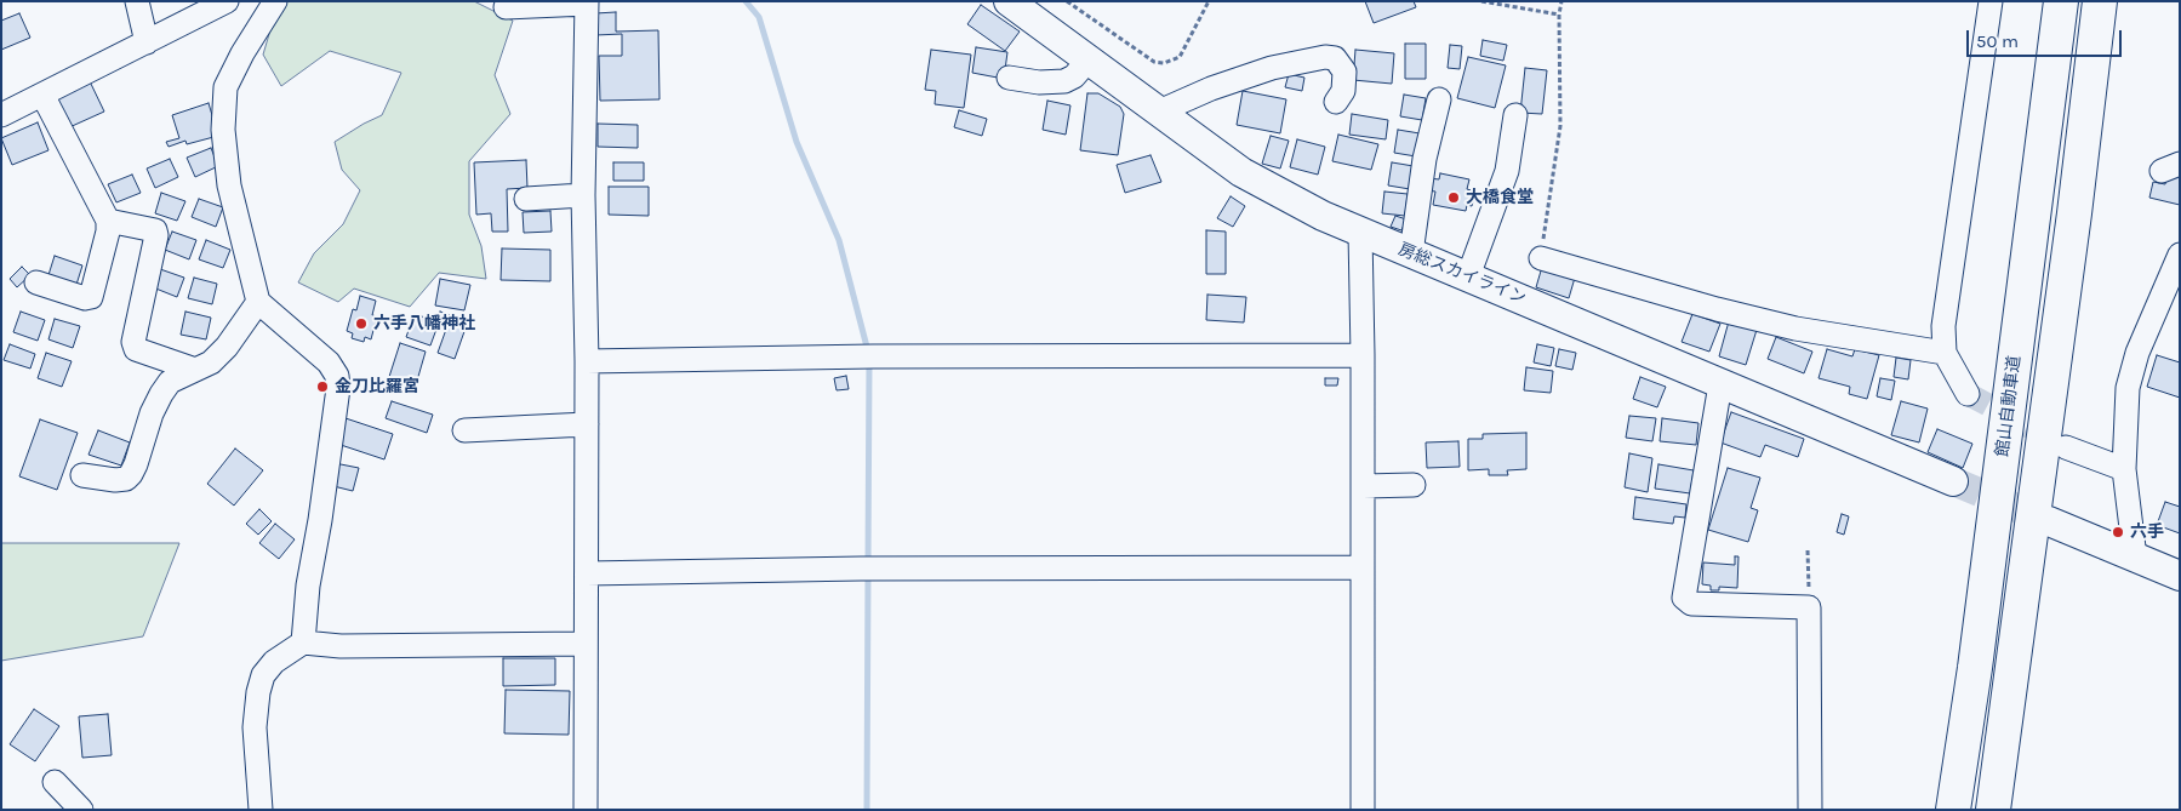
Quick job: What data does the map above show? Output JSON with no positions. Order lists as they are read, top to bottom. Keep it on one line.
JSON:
{"streets":{"highway":["館山自動車道"],"main road":["房総スカイライン"]},"places":["大橋食堂","六手八幡神社","金刀比羅宮","六手"],"scale_bar":"50 m"}
